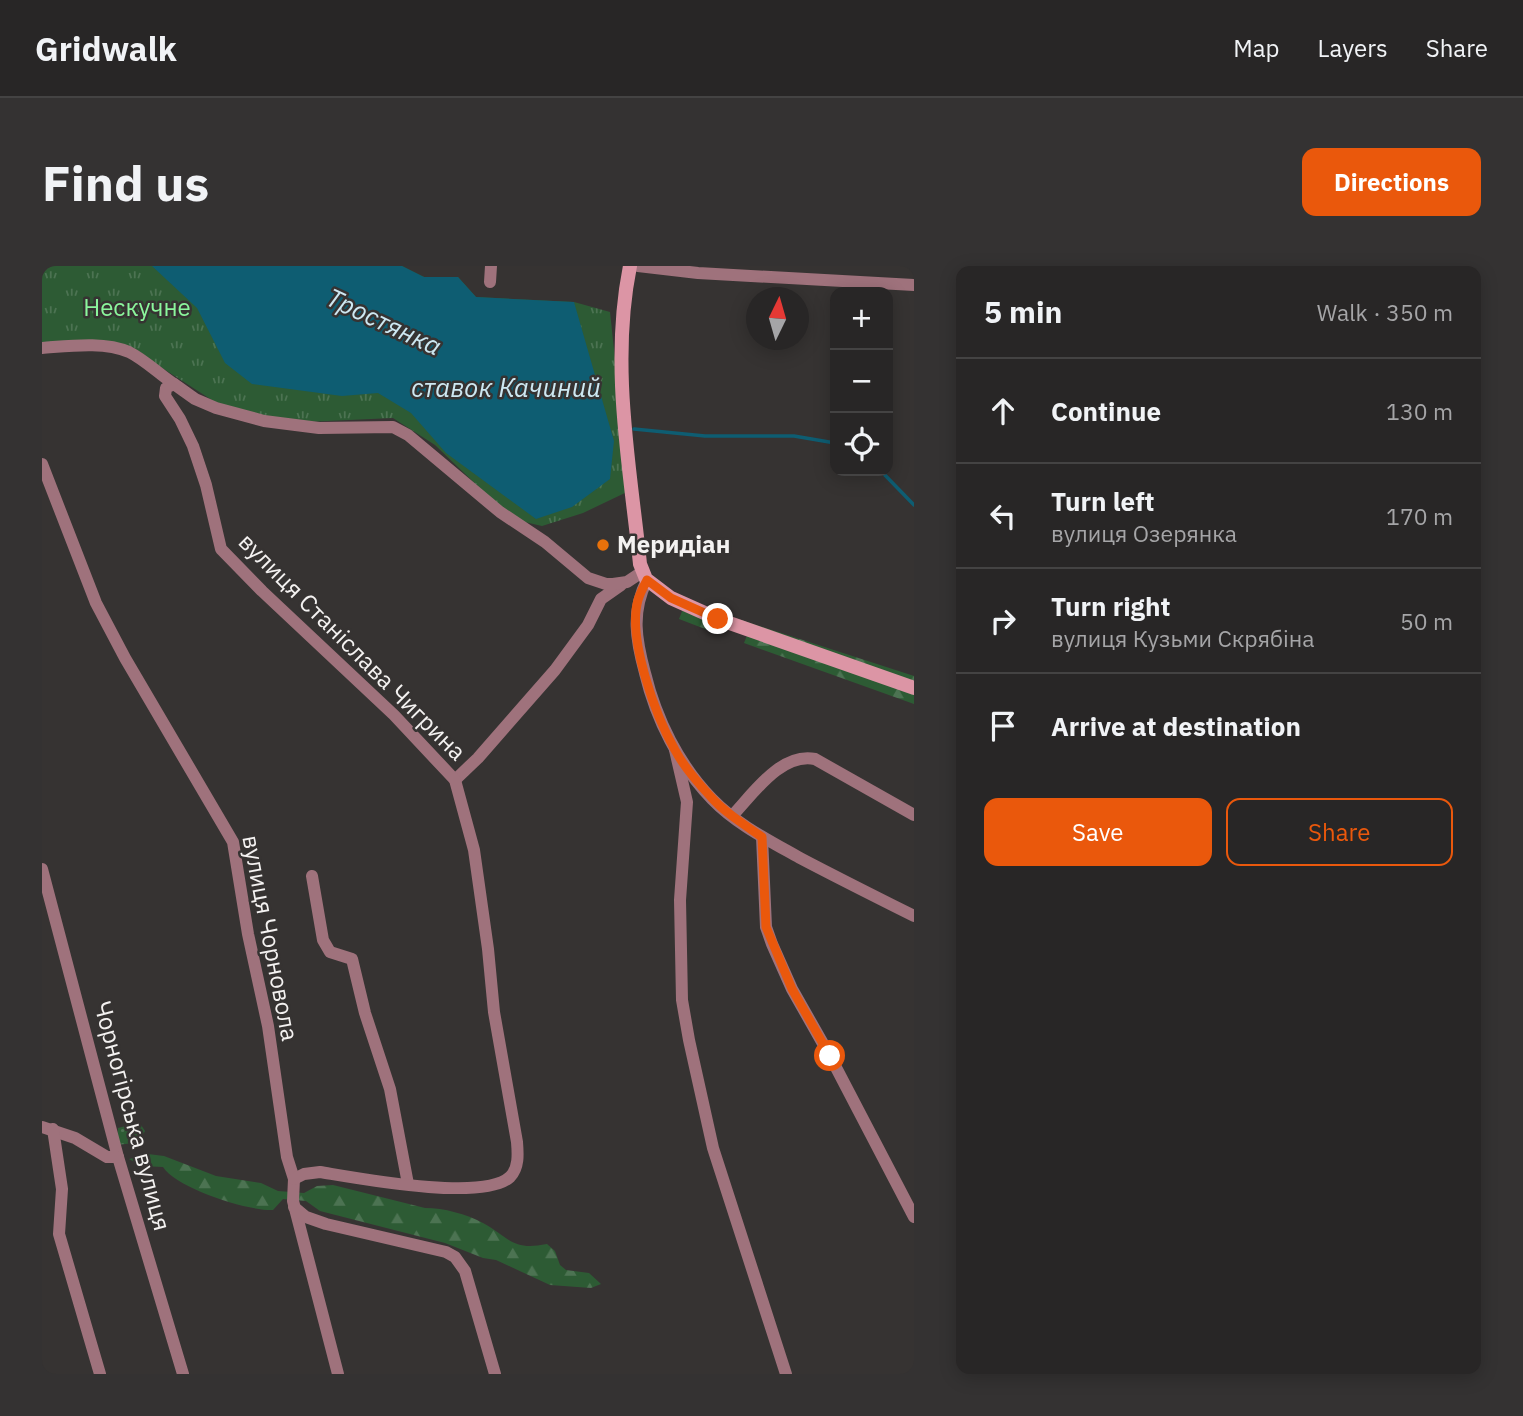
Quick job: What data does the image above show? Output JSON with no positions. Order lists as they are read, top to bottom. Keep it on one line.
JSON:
{"streets":{"street":["вулиця Станіслава Чигрина","вулиця Чорновола","Чорногірська вулиця"]},"crossings":[["вулиця Станіслава Чигрина","вулиця Чорновола"]],"water":["Тростянка","ставок Качиний"],"parks":["Нескучне"],"places":["Меридіан"],"north":"top","page":{"header":"Gridwalk","nav":["Map","Layers","Share"],"buttons":["Directions",["Save","Share"]],"title":"Find us","heading":["5 min","Walk · 350 m"],"map_buttons":["+","−"],"list":[["Continue","130 m"],["Turn left","вулиця Озерянка","170 m"],["Turn right","вулиця Кузьми Скрябіна","50 m"],"Arrive at destination"]}}
